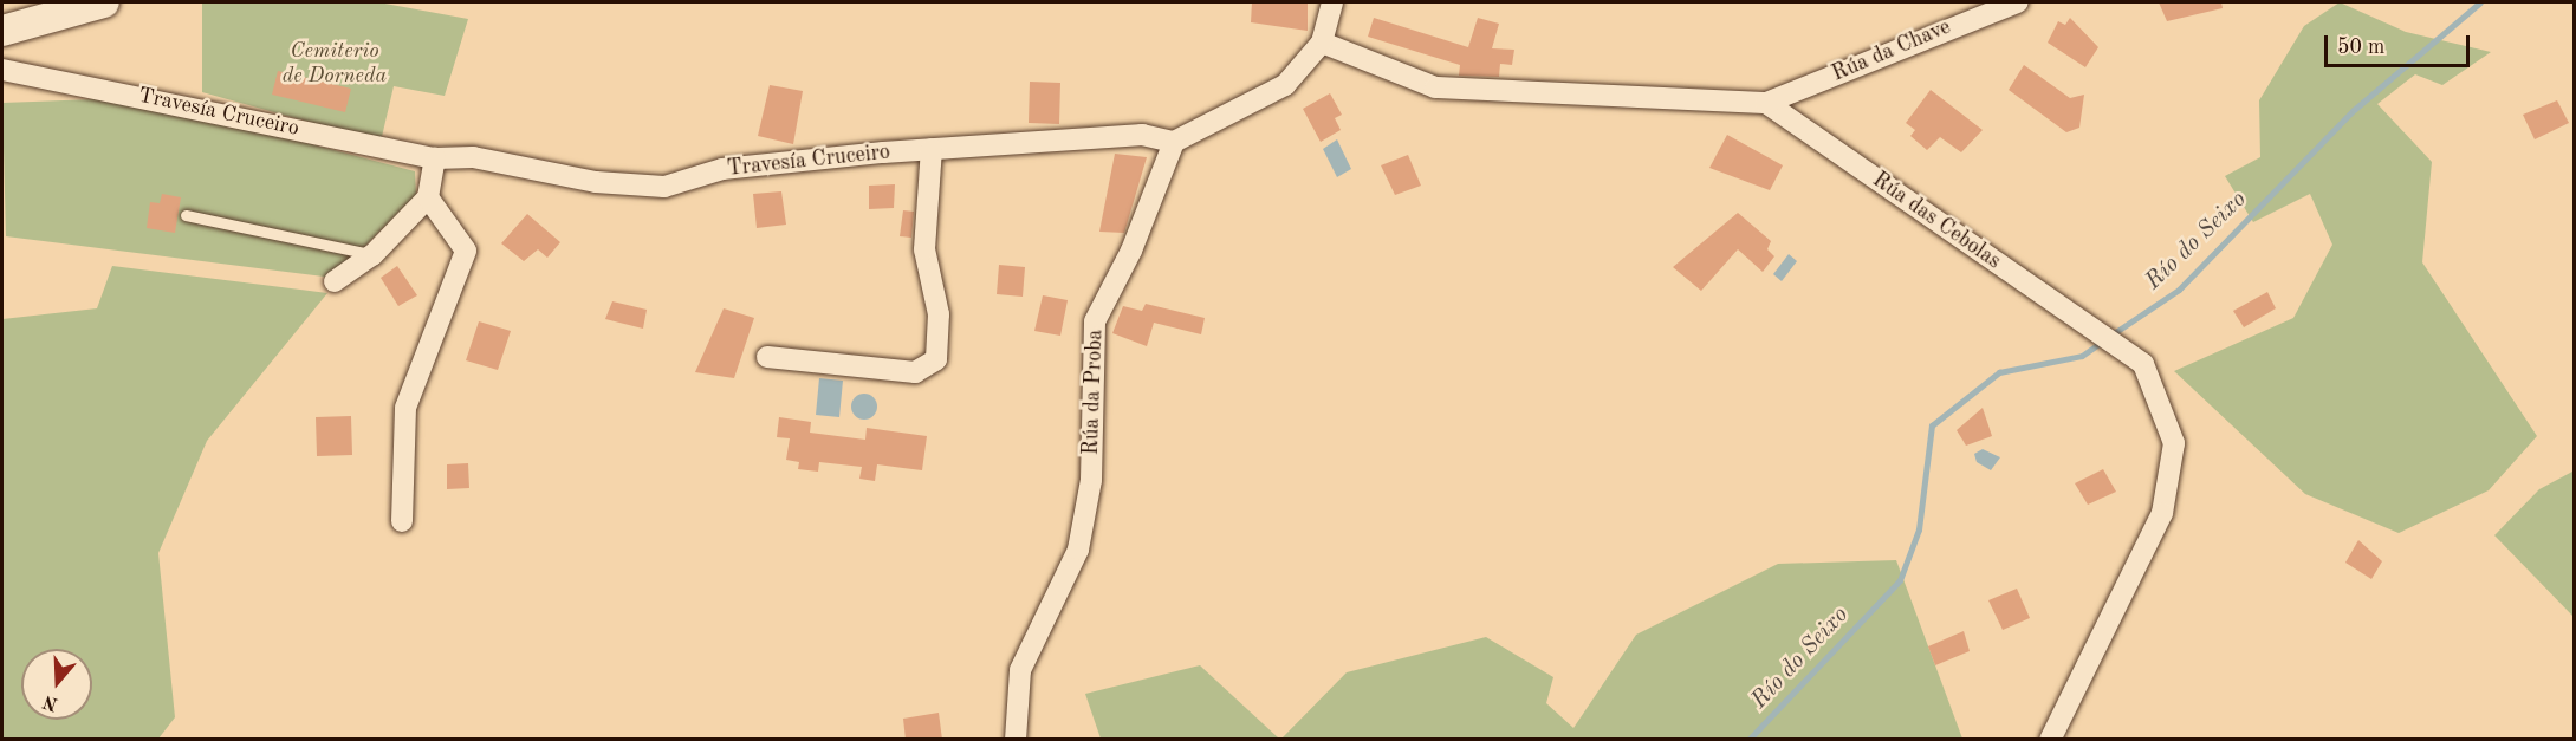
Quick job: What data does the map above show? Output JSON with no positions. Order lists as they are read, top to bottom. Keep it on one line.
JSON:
{"streets":{"street":["Rúa da Chave","Travesía Cruceiro","Rúa das Cebolas","Rúa da Proba"]},"crossings":[["Rúa da Chave","Rúa das Cebolas"],["Travesía Cruceiro","Rúa da Proba"]],"water":["Río do Seixo"],"parks":["Cemiterio de Dorneda"],"scale_bar":"50 m","north":"bottom"}
